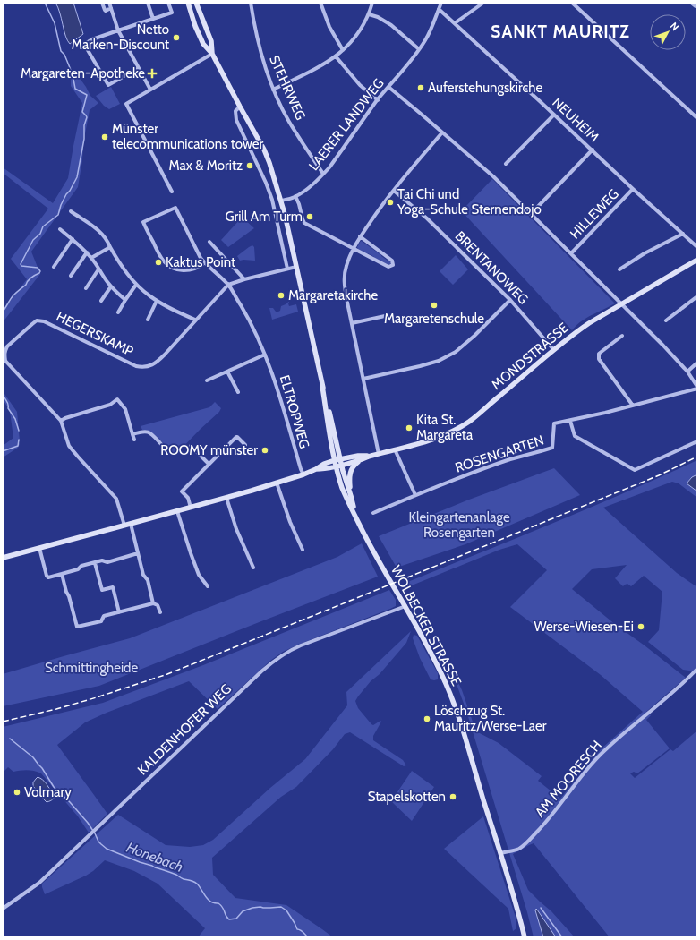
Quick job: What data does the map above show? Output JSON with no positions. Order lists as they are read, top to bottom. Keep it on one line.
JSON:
{"streets":{"main road":["MONDSTRASSE","WOLBECKER STRASSE"],"street":["STEHRWEG","NEUHEIM","LAERER LANDWEG","HILLEWEG","BRENTANOWEG","HEGERSKAMP","ELTROPWEG","ROSENGARTEN","KALDENHOFER WEG","AM MOORESCH"]},"crossings":[["STEHRWEG","LAERER LANDWEG"],["NEUHEIM","LAERER LANDWEG"],["NEUHEIM","HILLEWEG"],["LAERER LANDWEG","WOLBECKER STRASSE"],["BRENTANOWEG","MONDSTRASSE"],["HEGERSKAMP","ELTROPWEG"],["HEGERSKAMP","WOLBECKER STRASSE"],["MONDSTRASSE","WOLBECKER STRASSE"],["WOLBECKER STRASSE","KALDENHOFER WEG"],["WOLBECKER STRASSE","AM MOORESCH"]],"districts":["SANKT MAURITZ"],"water":["Honebach"],"parks":["Kleingartenanlage Rosengarten","Schmittingheide"],"places":{"other":["Netto Marken-Discount","Auferstehungskirche","Münster telecommunications tower","Max & Moritz","Tai Chi und Yoga-Schule Sternendojo","Grill Am Turm","Kaktus Point","Margaretakirche","Margaretenschule","Kita St. Margareta","ROOMY münster","Werse-Wiesen-Ei","Löschzug St. Mauritz/Werse-Laer","Volmary","Stapelskotten"],"health":["Margareten-Apotheke"]},"north":"top right"}
